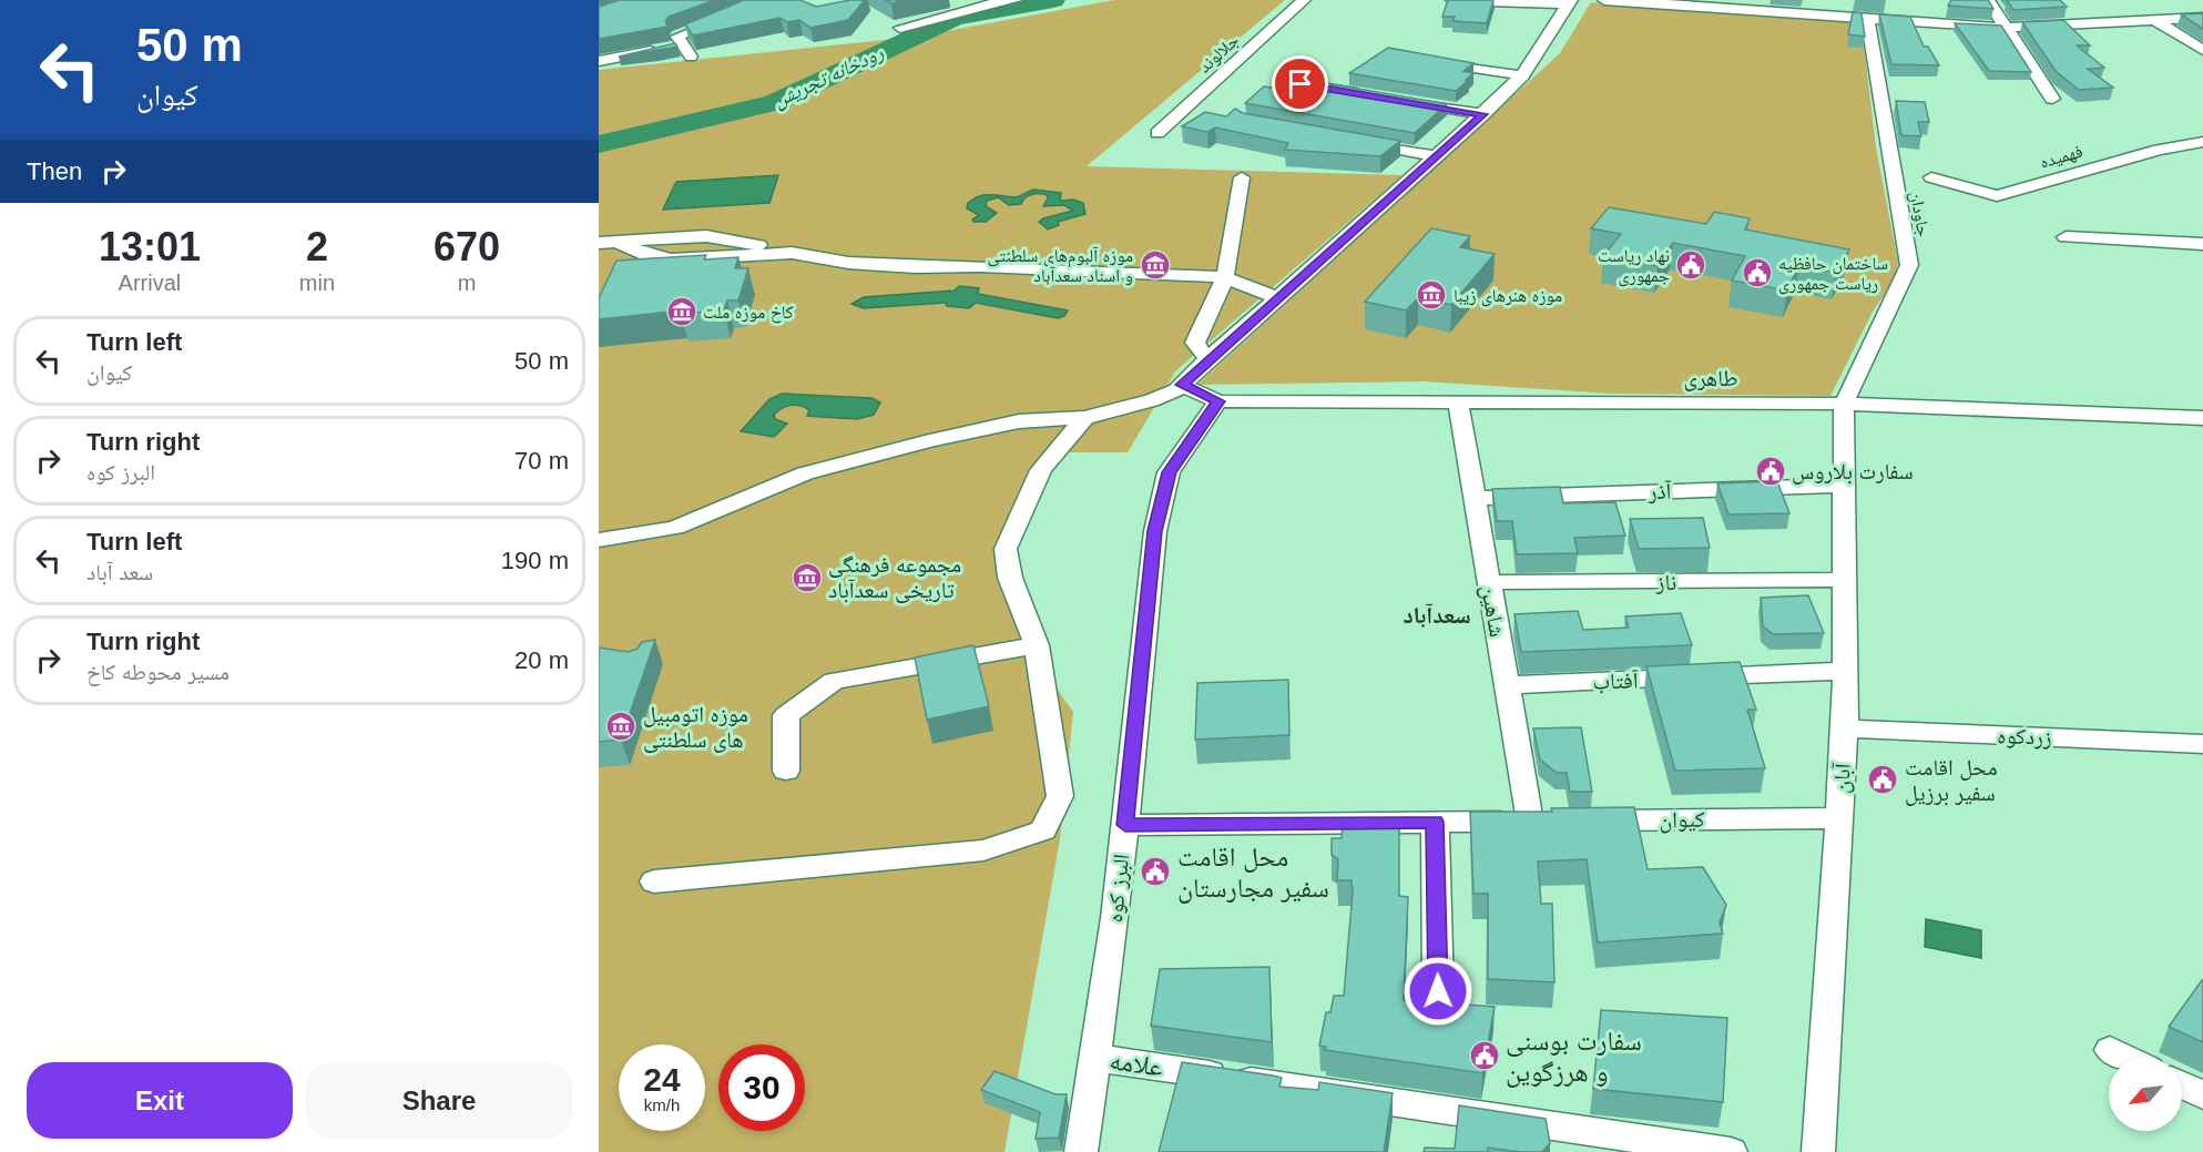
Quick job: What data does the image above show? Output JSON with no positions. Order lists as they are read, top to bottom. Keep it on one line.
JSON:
{"streets":{"street":["جلالوند","فهمیده","جاودان","طاهری","آذر","ناز","شاهین","آفتاب","زردکوه","آبان","کیوان","البرز کوه","علامه"]},"crossings":[["جاودان","طاهری"],["جاودان","آبان"],["طاهری","شاهین"],["طاهری","آبان"],["طاهری","البرز کوه"],["آذر","شاهین"],["آذر","آبان"],["ناز","شاهین"],["ناز","آبان"],["شاهین","آفتاب"],["شاهین","کیوان"],["آفتاب","آبان"],["زردکوه","آبان"],["آبان","کیوان"],["کیوان","البرز کوه"],["البرز کوه","علامه"]],"districts":["سعدآباد"],"water":["رودخانه تجریش"],"places":{"museum":["موزه آلبوم‌های سلطنتی و اسناد سعدآباد","موزه هنرهای زیبا","کاخ موزه ملت","مجموعه فرهنگی تاریخی سعدآباد","موزه اتومبیل های سلطنتی"],"public building":["نهاد ریاست جمهوری","ساختمان حافظیه ریاست جمهوری","سفارت بلاروس","محل اقامت سفیر برزیل","محل اقامت سفیر مجارستان","سفارت بوسنی و هرزگوین"]},"north":"bottom left","page":{"turn":["50 m","کیوان"],"then":"Then","eta":["13:01","Arrival","2","min","670","m"],"list":[{"name":"Turn left","note":"کیوان","value":"50 m"},{"name":"Turn right","note":"البرز کوه","value":"70 m"},{"name":"Turn left","note":"سعد آباد","value":"190 m"},{"name":"Turn right","note":"مسیر محوطه کاخ","value":"20 m"}],"speed":"24 km/h","limit":"30","buttons":["Exit","Share"]}}
